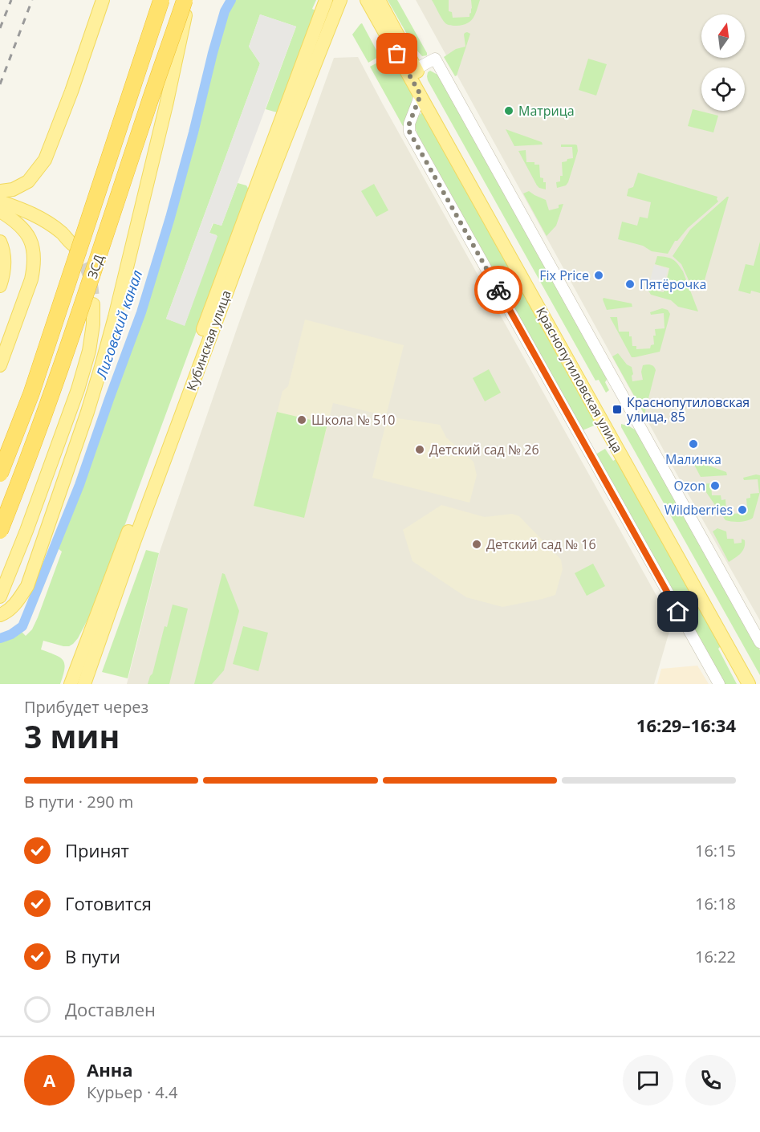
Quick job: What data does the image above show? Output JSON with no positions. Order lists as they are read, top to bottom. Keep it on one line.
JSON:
{"streets":{"highway":["ЗСД"],"main road":["Кубинская улица","Краснопутиловская улица"]},"water":["Лиговский канал"],"places":{"other":["Матрица","Fix Price","Пятёрочка","Школа № 510","Малинка","Детский сад № 26","Ozon","Wildberries","Детский сад № 16"],"transit":["Краснопутиловская улица, 85"]},"north":"top","page":{"heading":["3 мин","Прибудет через","16:29–16:34"],"panel":["Анна","Курьер · 4.4"],"bar":"В пути · 290 m","list":[["Принят","16:15"],["Готовится","16:18"],["В пути","16:22"],"Доставлен"],"round":"А"}}
